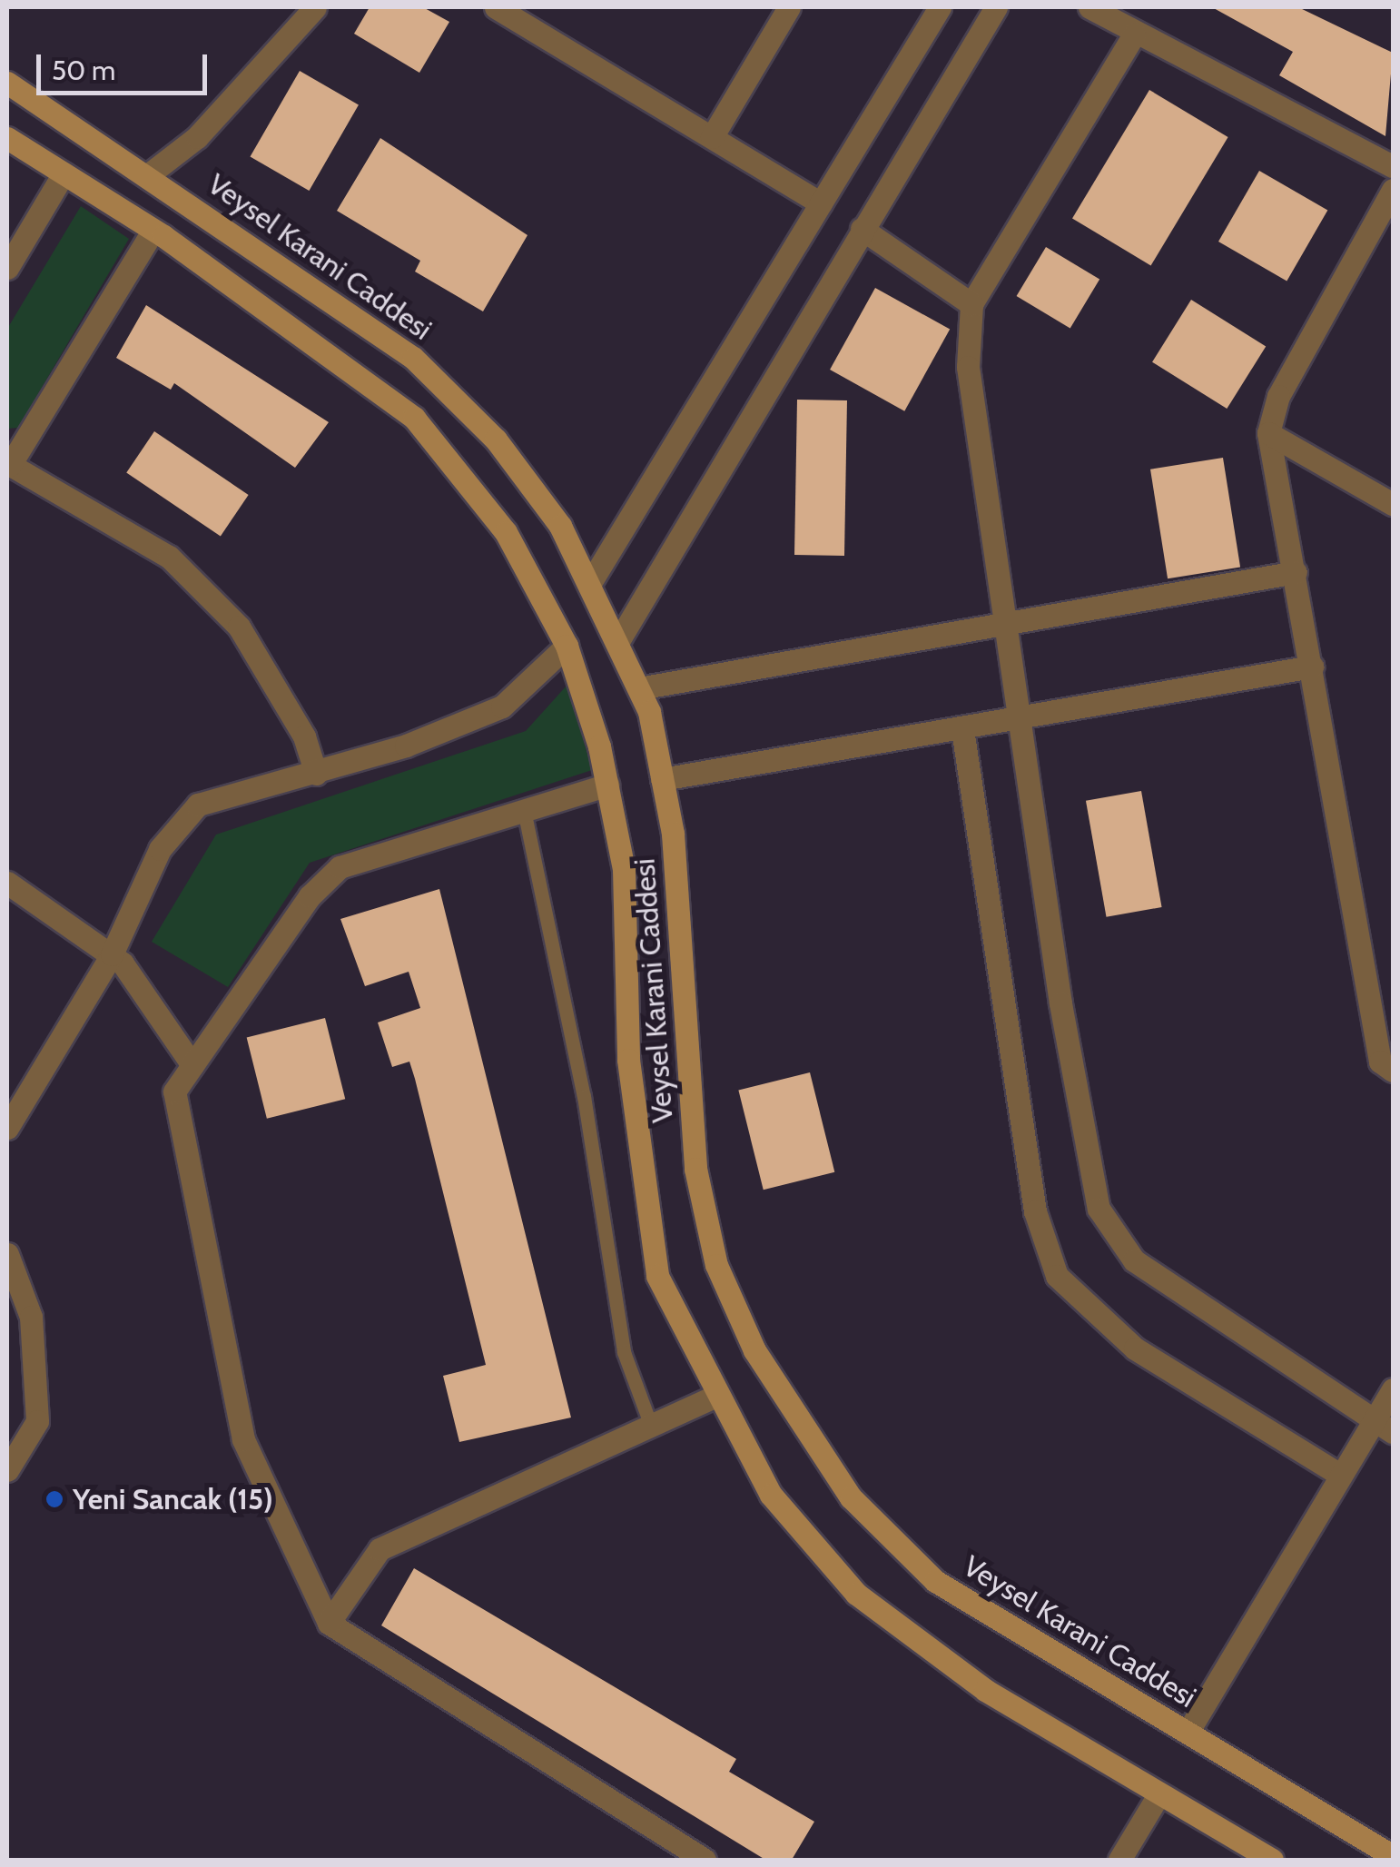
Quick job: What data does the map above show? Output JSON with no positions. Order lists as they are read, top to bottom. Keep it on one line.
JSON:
{"streets":{"main road":["Veysel Karani Caddesi"]},"places":["Yeni Sancak (15)"],"scale_bar":"50 m"}
